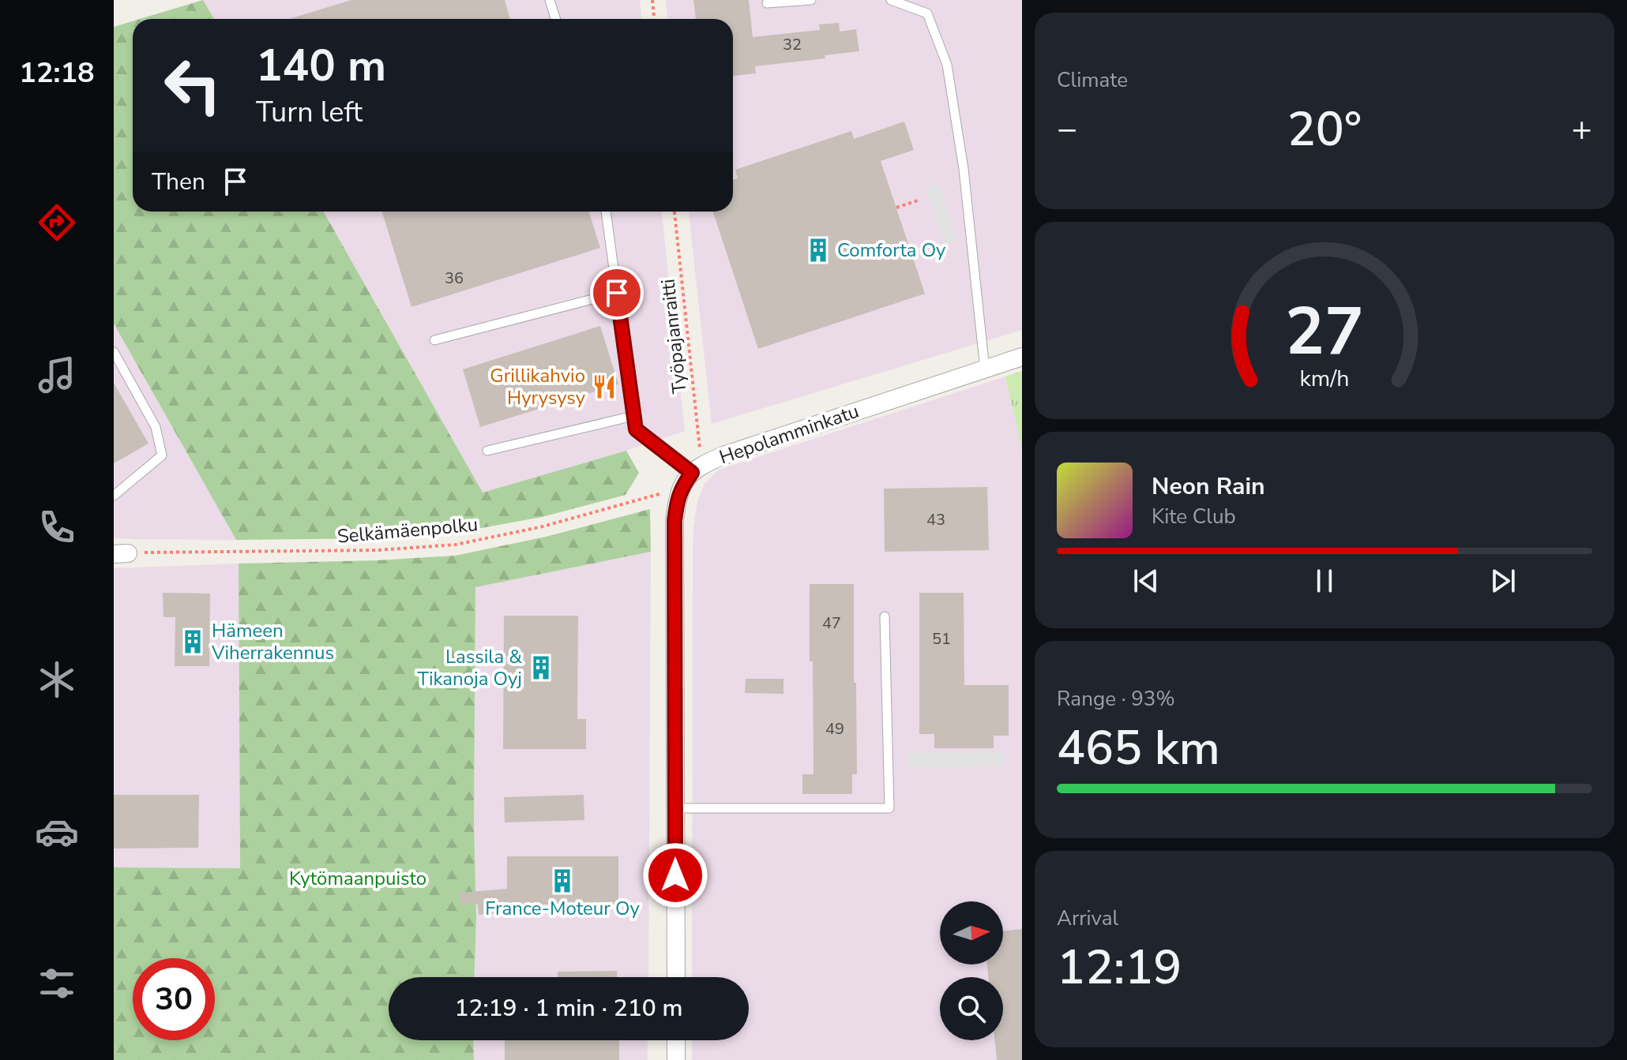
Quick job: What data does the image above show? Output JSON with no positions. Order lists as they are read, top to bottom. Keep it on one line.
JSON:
{"streets":{"street":["Hepolamminkatu"],"path":["Työpajanraitti","Selkämäenpolku"]},"crossings":[["Työpajanraitti","Hepolamminkatu"],["Työpajanraitti","Selkämäenpolku"],["Hepolamminkatu","Selkämäenpolku"]],"parks":["Kytömaanpuisto"],"places":{"building":["Comforta Oy","Hämeen Viherrakennus","Lassila & Tikanoja Oyj","France-Moteur Oy"],"restaurant":["Grillikahvio Hyrysysy"]},"house_numbers":["32","36","43","47","51","49"],"north":"right","page":{"tabs":"12:18","tile":["Climate",["Range · 93%","465 km"],["Arrival","12:19"]],"turn":["140 m","Turn left"],"heat":["−","20°","+"],"then":"Then","song":["Neon Rain","Kite Club"],"limit":"30","trip":"12:19 · 1 min · 210 m","gauge":["27","km/h"]}}
